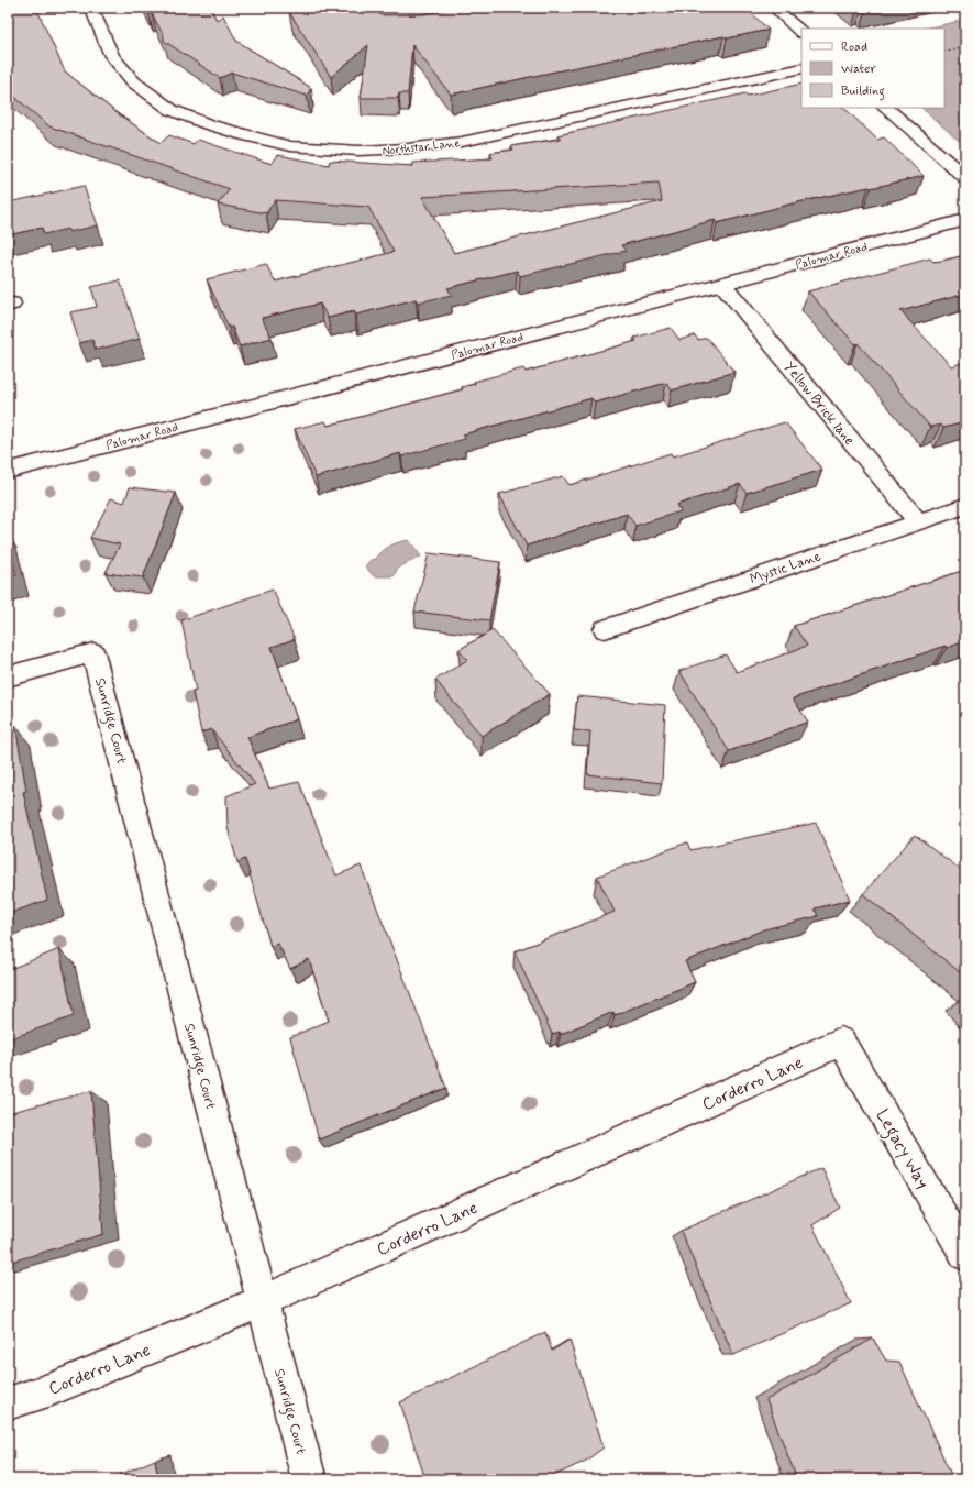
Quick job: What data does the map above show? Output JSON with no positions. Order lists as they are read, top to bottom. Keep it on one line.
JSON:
{"streets":{"street":["Northstar Lane","Palomar Road","Yellow Brick lane","Mystic Lane","Sunridge Court","Corderro Lane","Legacy Way"]},"crossings":[["Palomar Road","Yellow Brick lane"],["Yellow Brick lane","Mystic Lane"],["Sunridge Court","Corderro Lane"],["Corderro Lane","Legacy Way"]],"legend":["Road","Water","Building"]}
